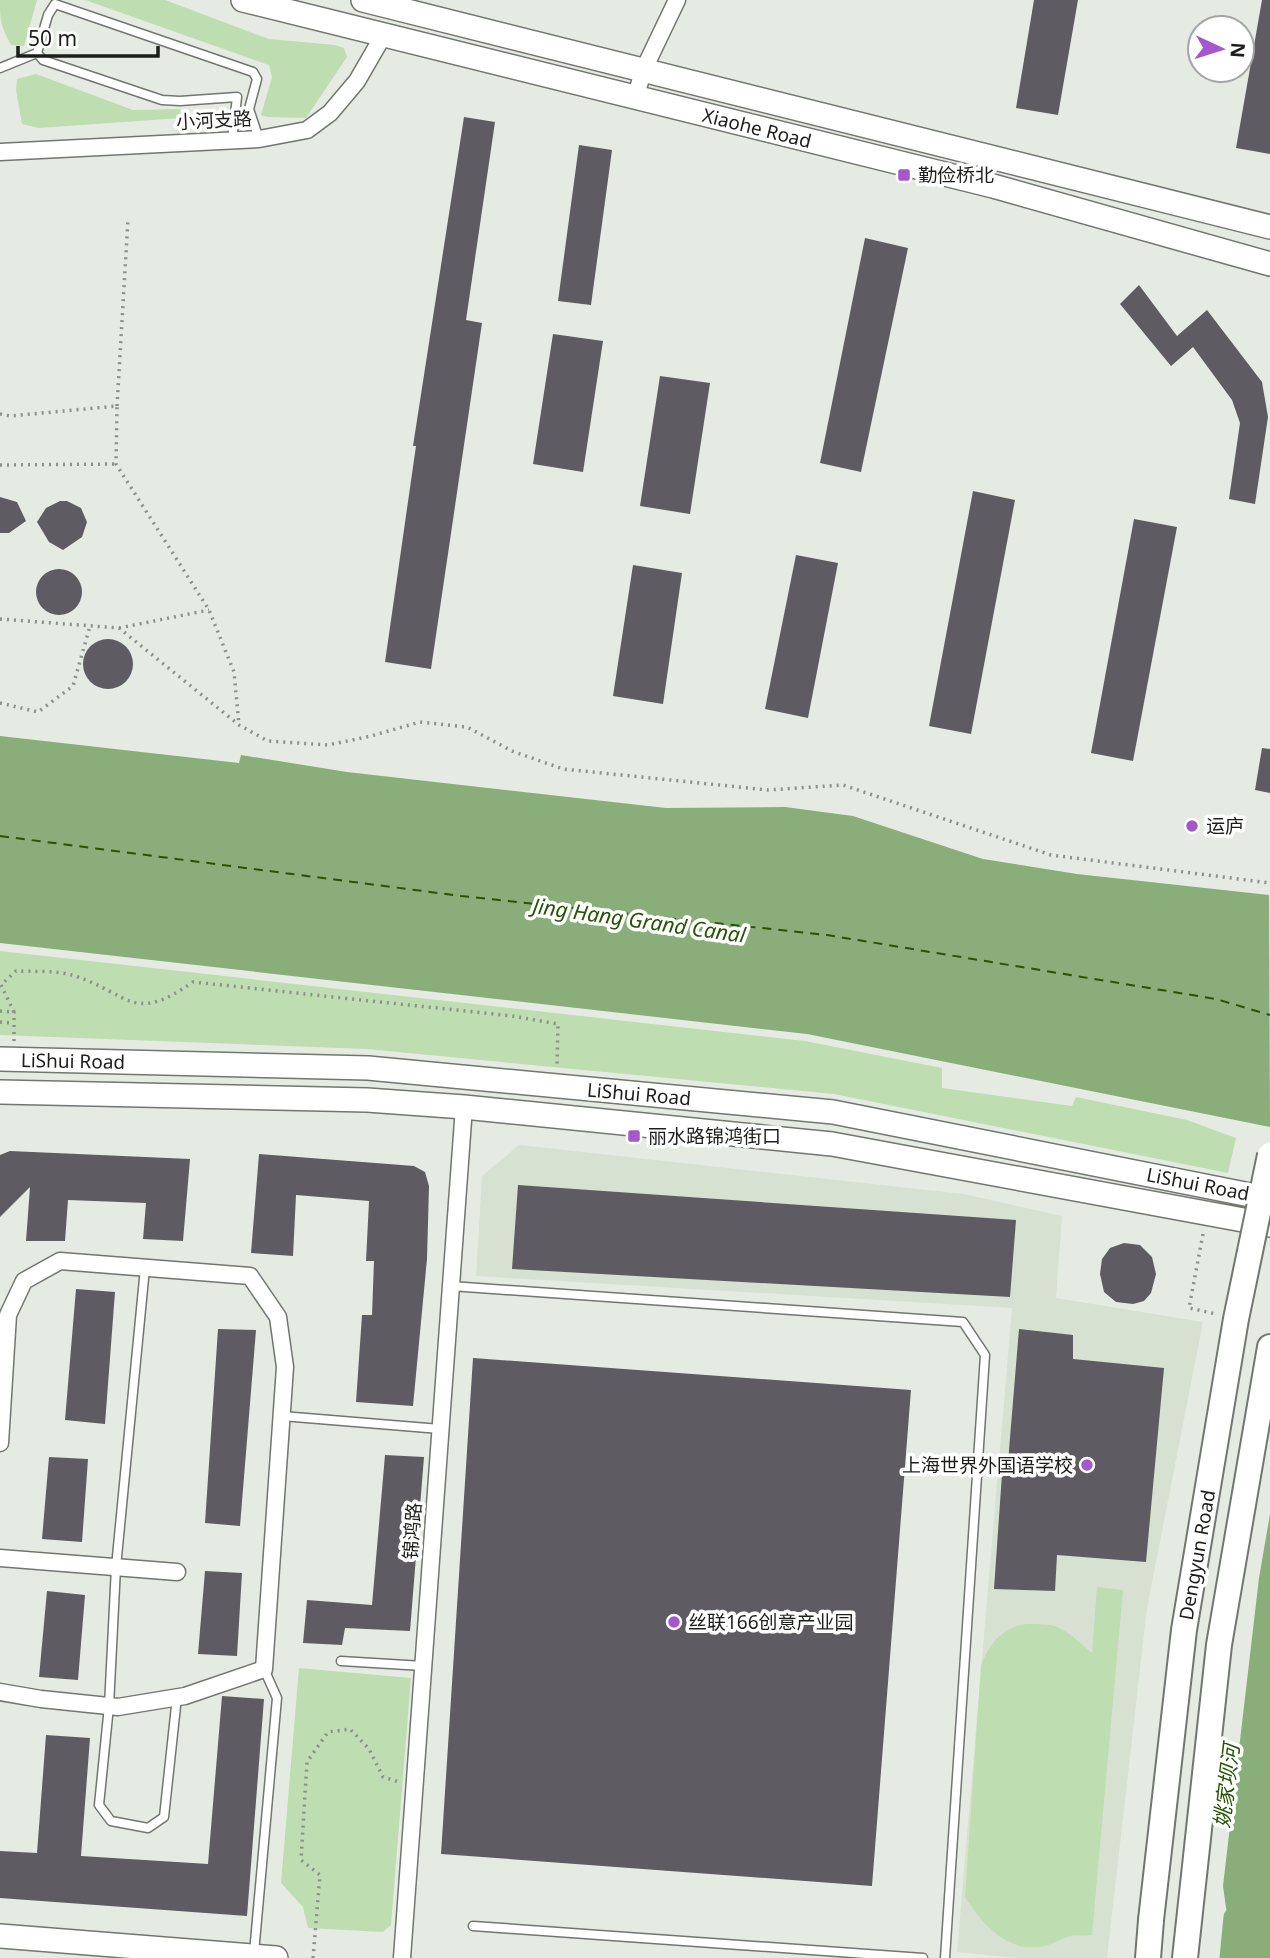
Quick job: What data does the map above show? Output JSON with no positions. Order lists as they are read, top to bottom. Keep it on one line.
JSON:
{"streets":{"main road":["Xiaohe Road","LiShui Road","Dengyun Road"],"street":["小河支路","锦鸿路"]},"crossings":[["小河支路","Xiaohe Road"],["LiShui Road","锦鸿路"]],"water":["Jing Hang Grand Canal","姚家坝河"],"places":{"transit":["勤俭桥北","丽水路锦鸿街口"],"other":["运庐","上海世界外国语学校","丝联166创意产业园"]},"scale_bar":"50 m","north":"right"}
